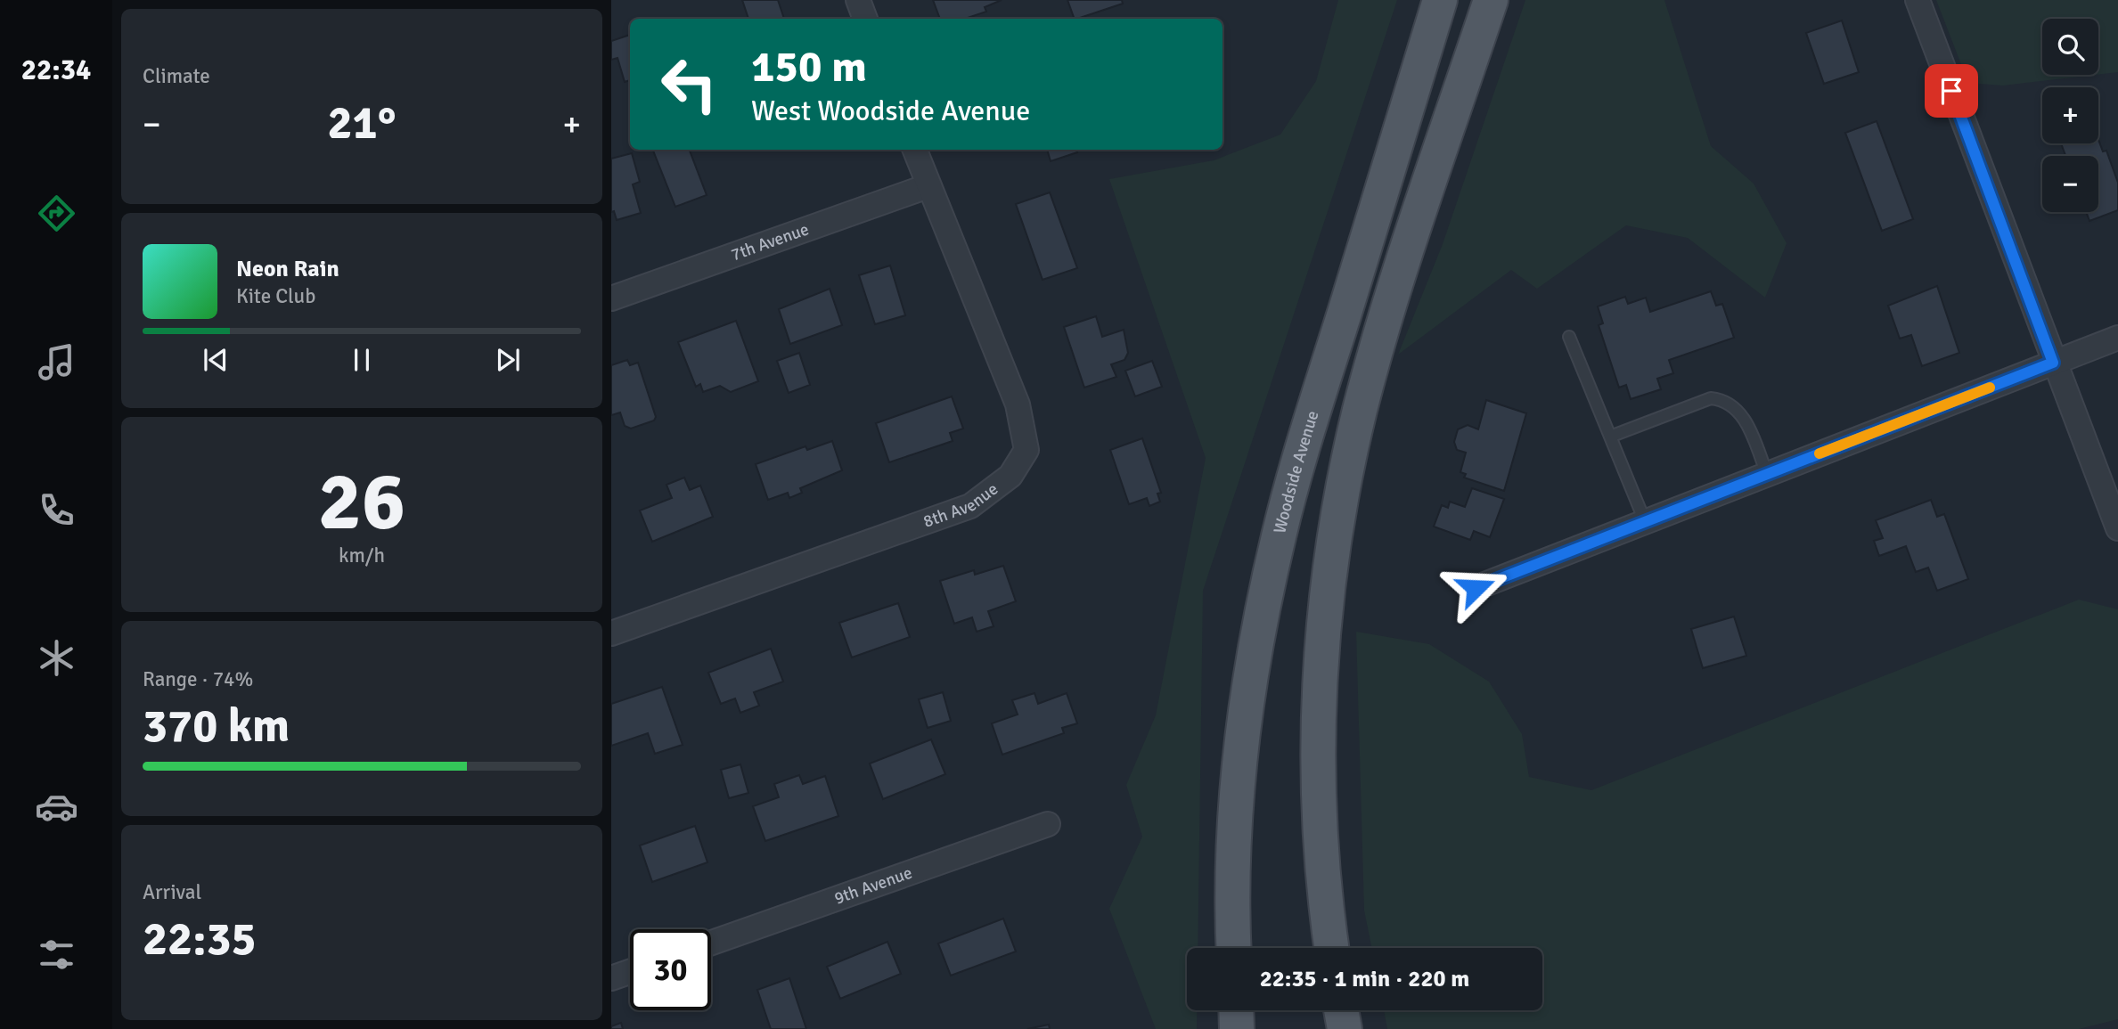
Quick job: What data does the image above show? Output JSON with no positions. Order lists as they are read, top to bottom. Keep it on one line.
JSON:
{"streets":{"main road":["Woodside Avenue"],"street":["7th Avenue","8th Avenue","9th Avenue"]},"crossings":[["7th Avenue","8th Avenue"]],"page":{"tabs":"22:34","tile":["Climate",["26","km/h"],["Range · 74%","370 km"],["Arrival","22:35"]],"map_buttons":["+","−"],"turn":["150 m","West Woodside Avenue"],"heat":["−","21°","+"],"song":["Neon Rain","Kite Club"],"limit":"30","trip":"22:35 · 1 min · 220 m"}}
